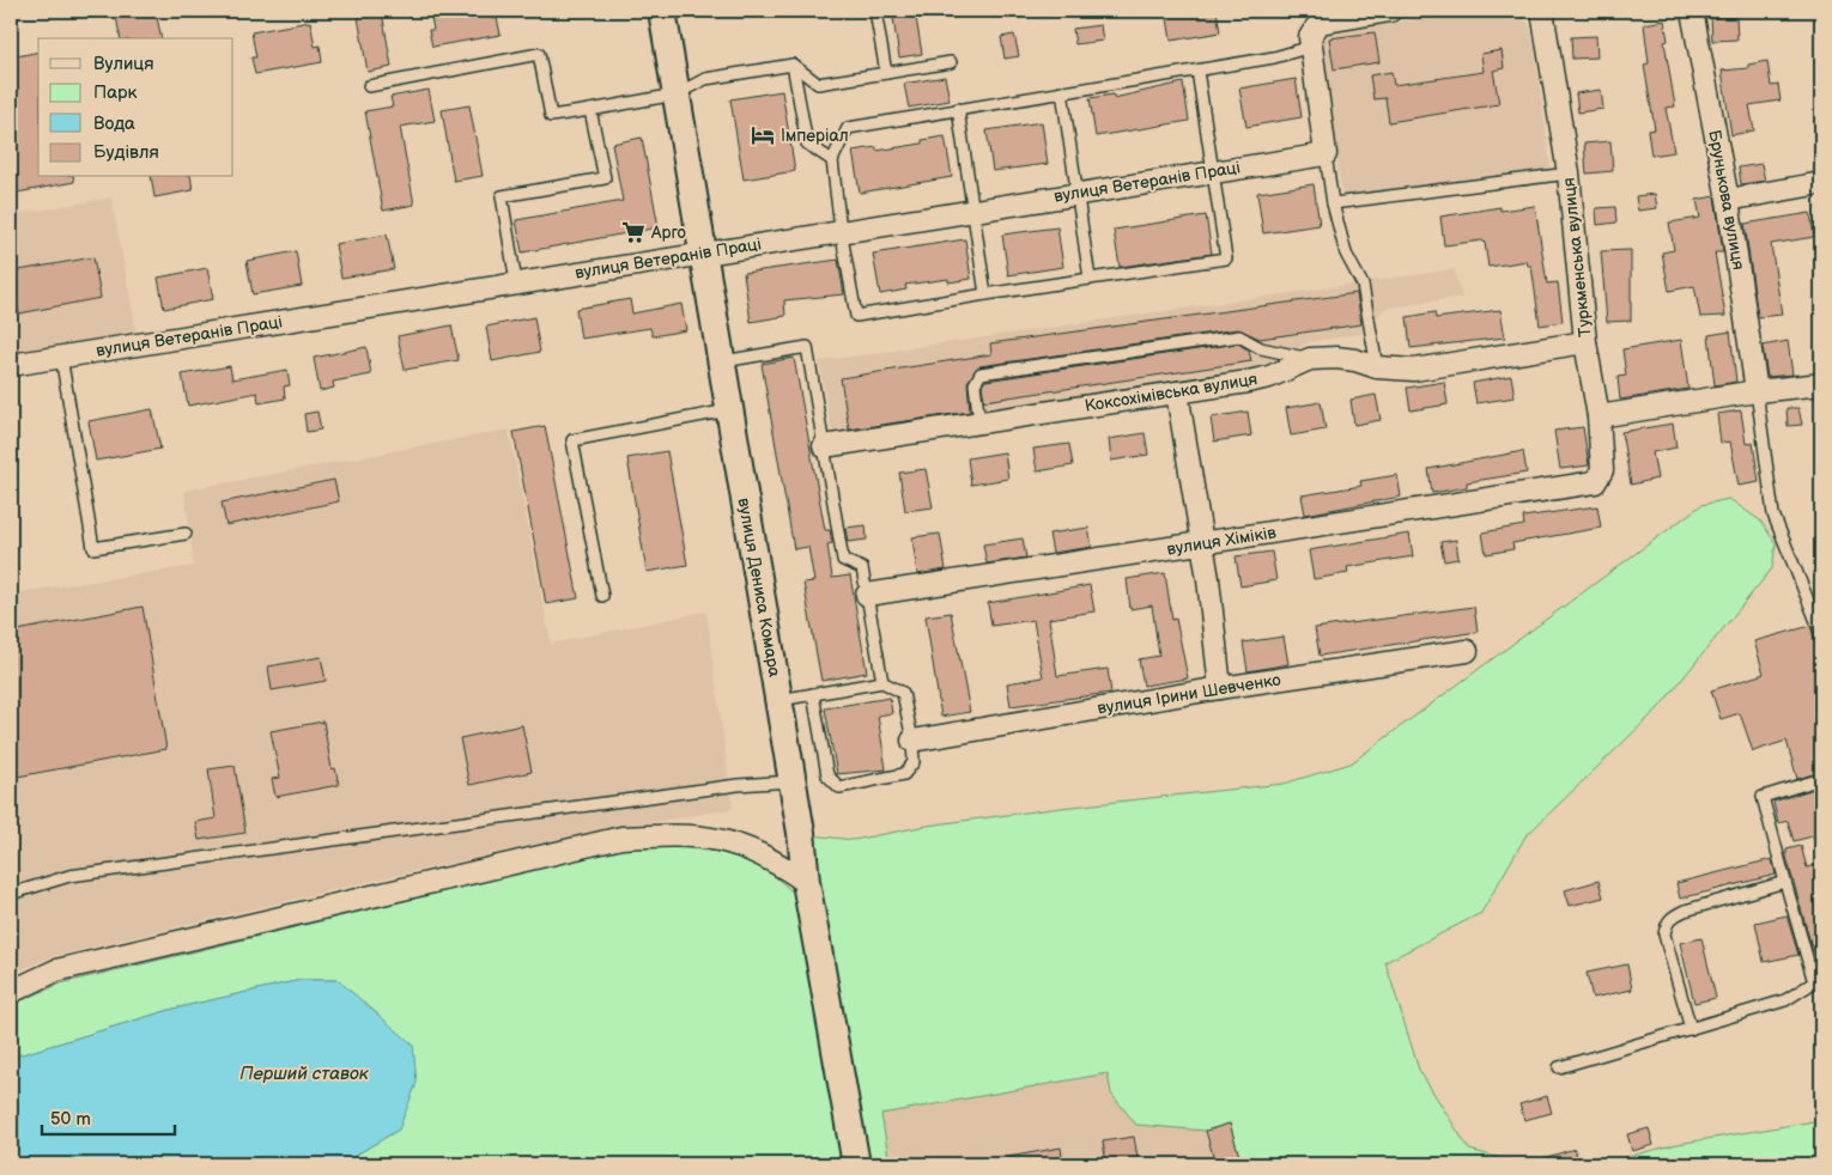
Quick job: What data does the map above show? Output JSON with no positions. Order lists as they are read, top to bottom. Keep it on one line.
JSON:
{"streets":{"street":["вулиця Ветеранів Праці","Брунькова вулиця","Туркменська вулиця","Коксохімівська вулиця","вулиця Хіміків","вулиця Дениса Комара","вулиця Ірини Шевченко"]},"crossings":[["вулиця Ветеранів Праці","вулиця Дениса Комара"],["Туркменська вулиця","Коксохімівська вулиця"],["Туркменська вулиця","вулиця Хіміків"]],"water":["Перший ставок"],"places":{"hotel":["Імперіал"],"supermarket":["Арго"]},"legend":["Вулиця","Парк","Вода","Будівля"],"scale_bar":"50 m"}
